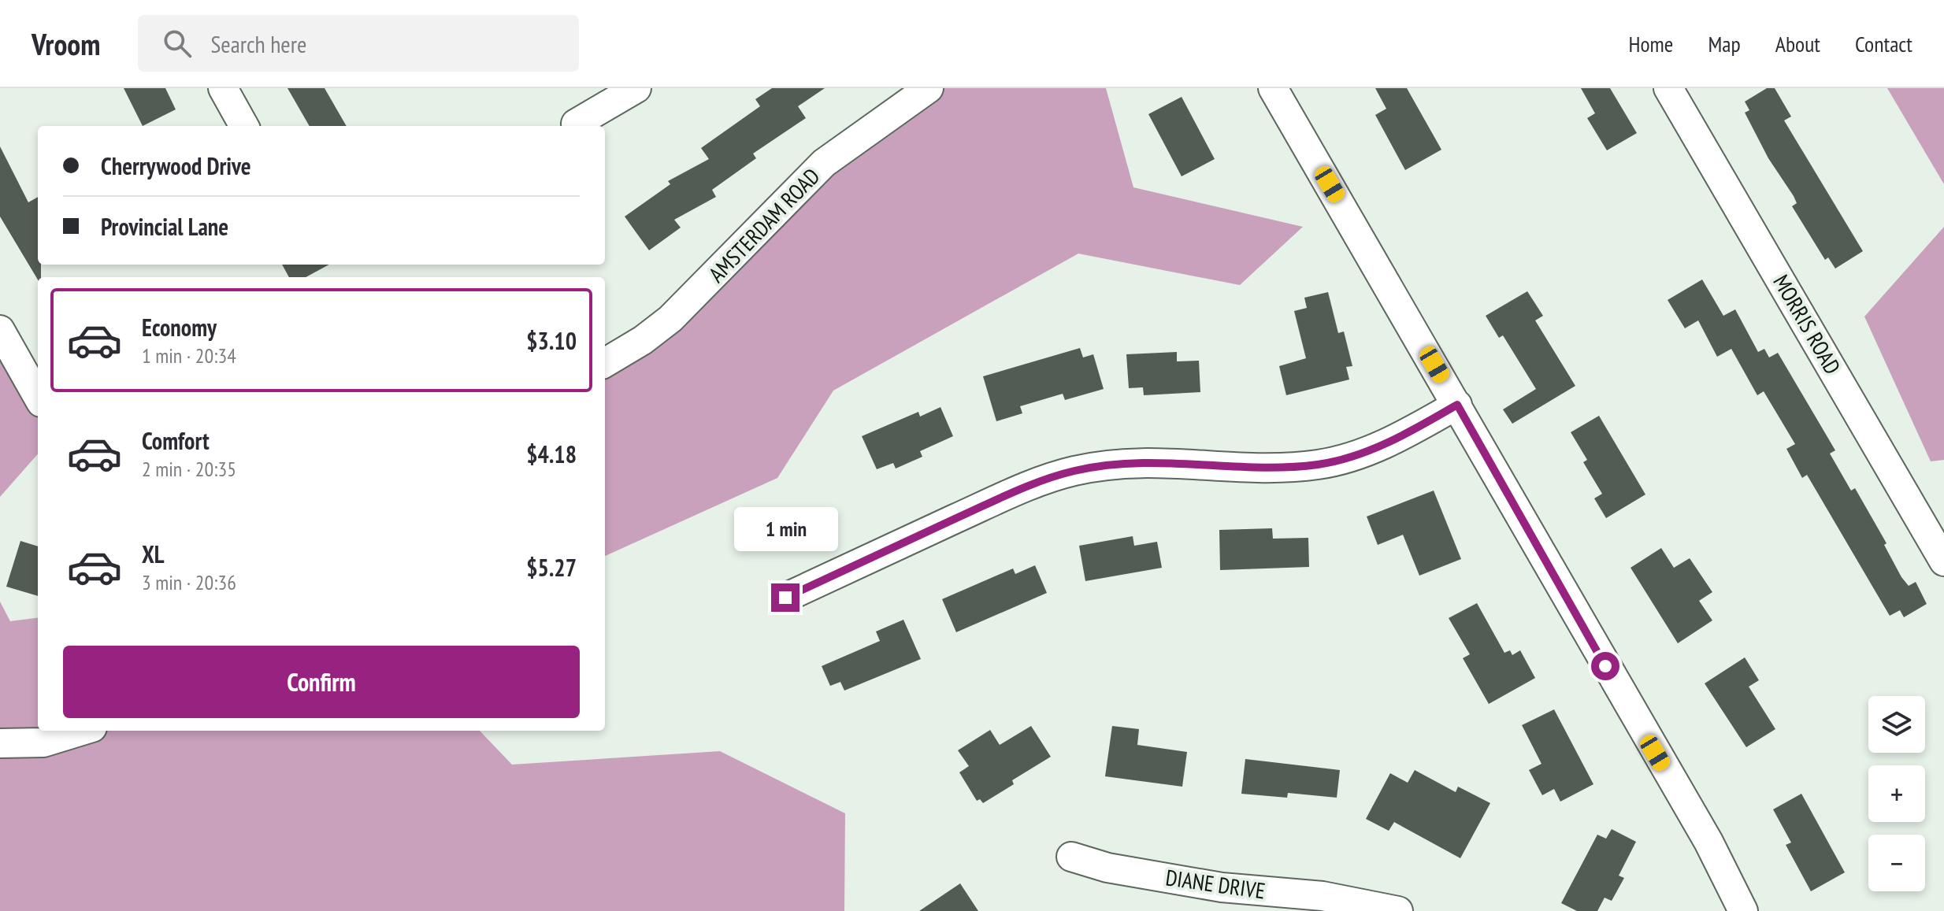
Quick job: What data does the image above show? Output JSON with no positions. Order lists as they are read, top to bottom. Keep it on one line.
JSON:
{"streets":{"street":["AMSTERDAM ROAD","MORRIS ROAD","DIANE DRIVE"]},"page":{"header":"Vroom","search":"Search here","nav":["Home","Map","About","Contact"],"banner":["Cherrywood Drive","Provincial Lane"],"list":[{"name":"Economy","note":"1 min · 20:34","value":"$3.10"},{"name":"Comfort","note":"2 min · 20:35","value":"$4.18"},{"name":"XL","note":"3 min · 20:36","value":"$5.27"}],"bubble":"1 min","buttons":"Confirm","map_buttons":["+","−"]}}
